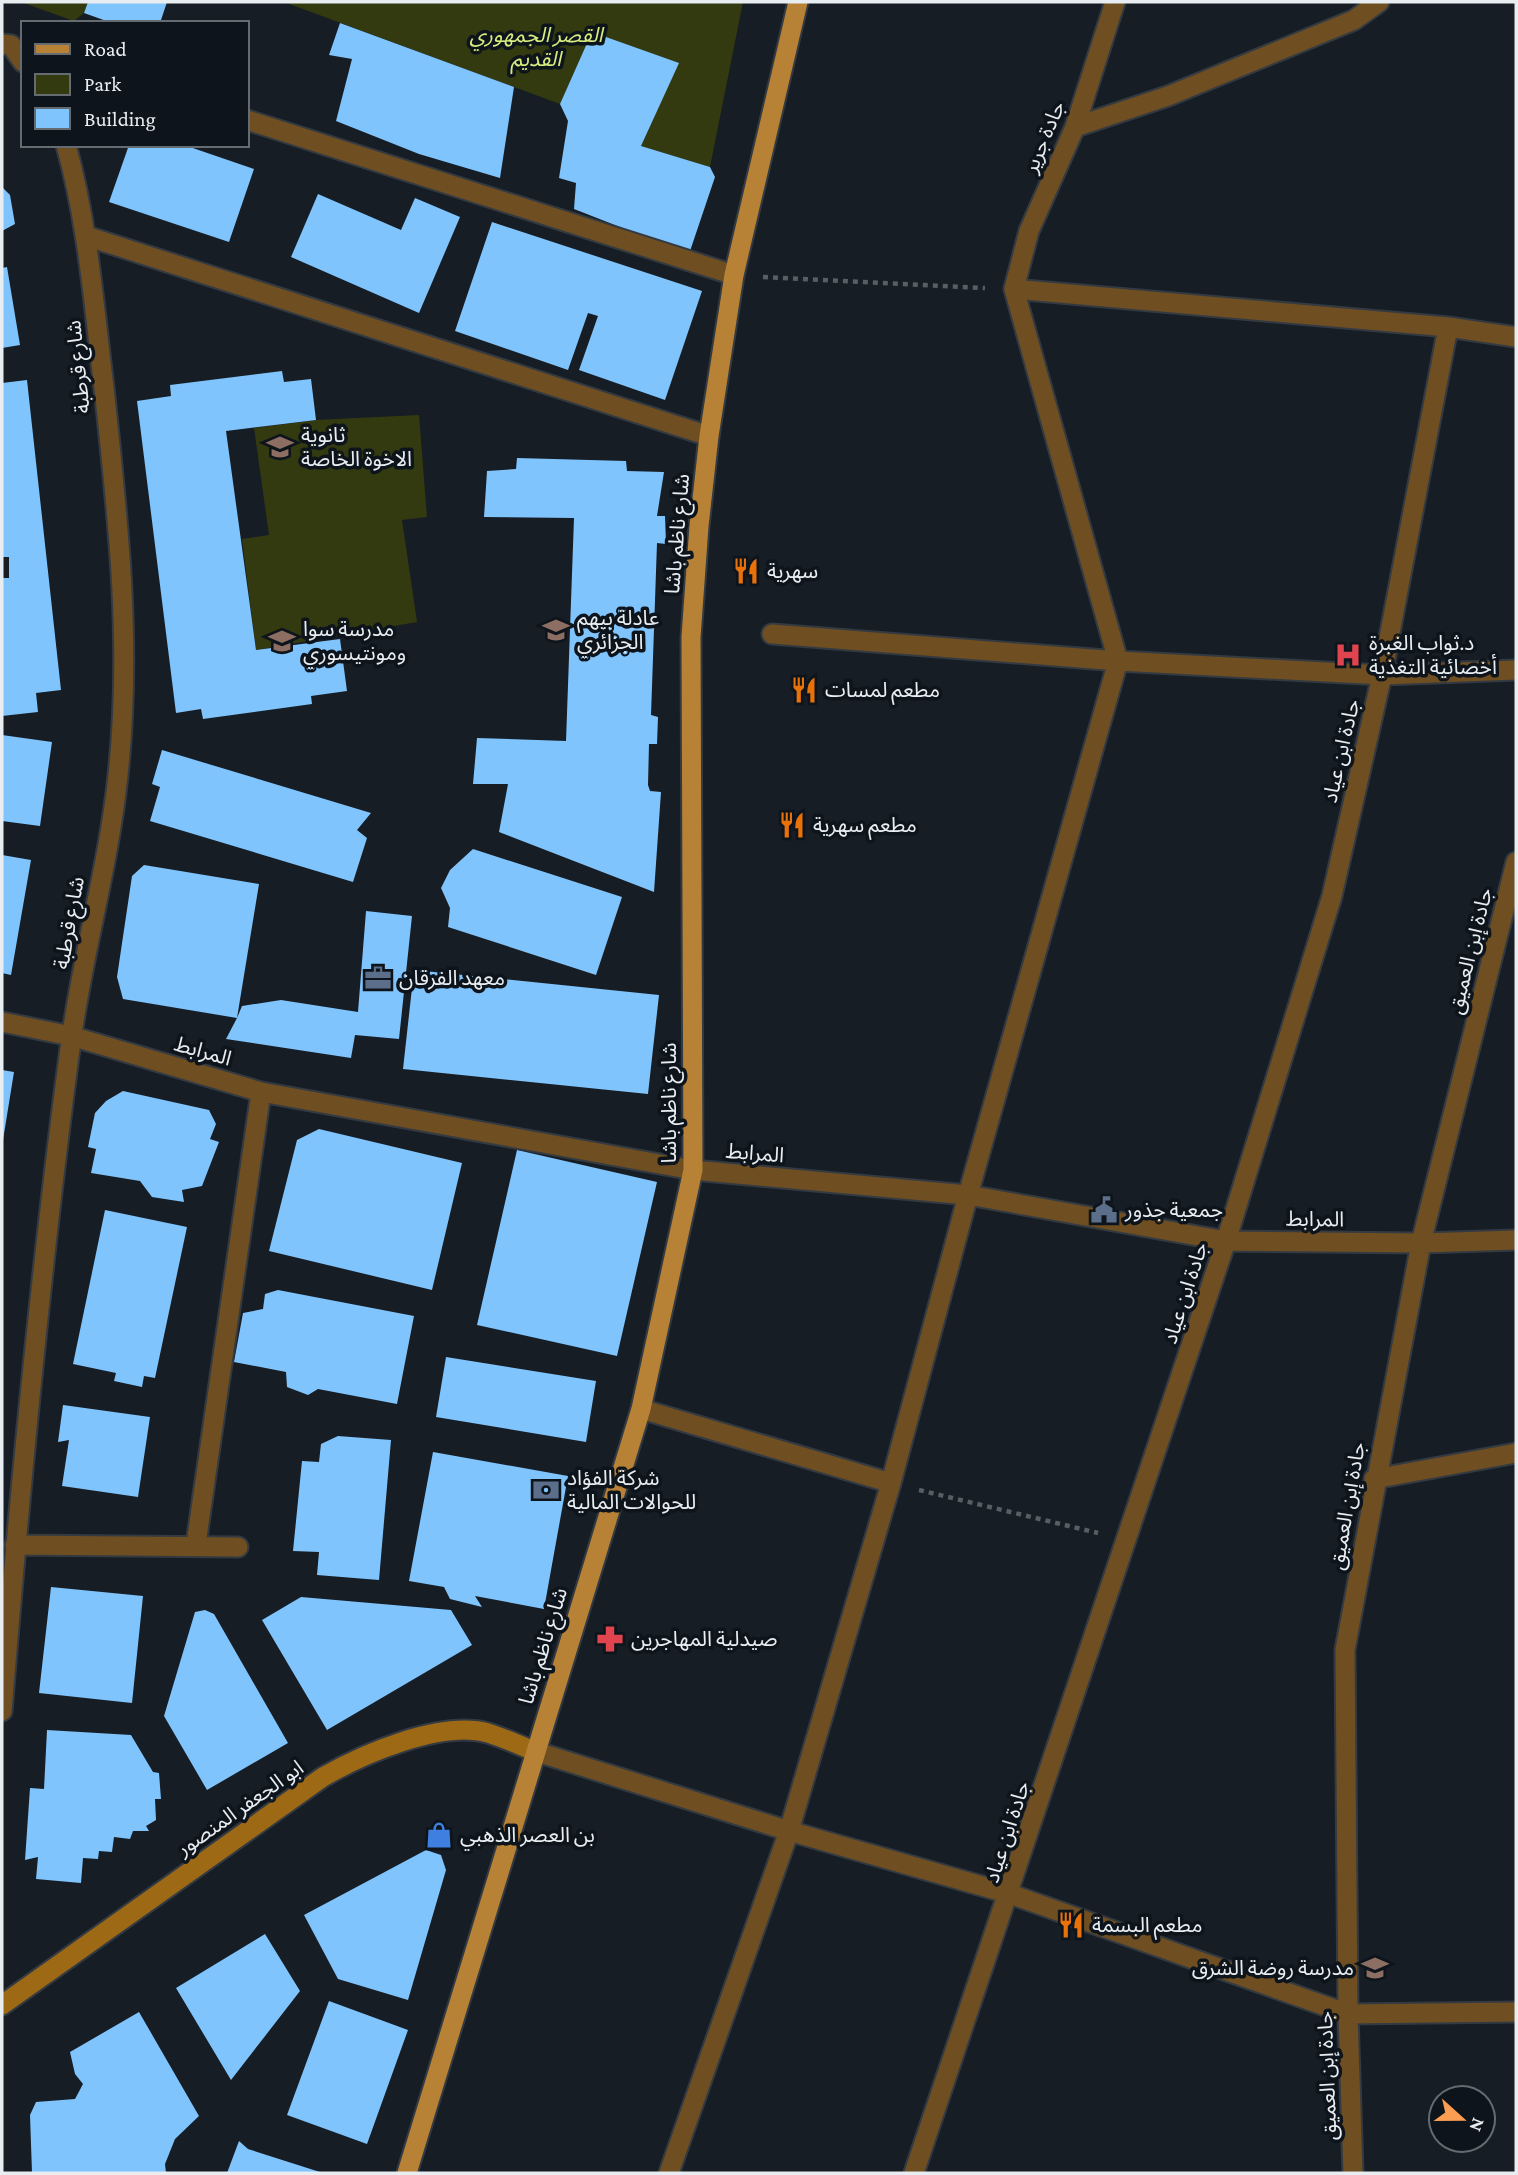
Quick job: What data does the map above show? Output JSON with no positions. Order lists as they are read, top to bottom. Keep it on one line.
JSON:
{"streets":{"main road":["شارع ناظم باشا","ابو الجعفر المنصور"],"street":["جادة جرير","شارع قرطبة","جادة ابن عياد","جادة إبن العميق","المرابط"]},"crossings":[["شارع قرطبة","المرابط"],["شارع ناظم باشا","المرابط"],["شارع ناظم باشا","ابو الجعفر المنصور"],["جادة ابن عياد","المرابط"],["جادة إبن العميق","المرابط"]],"parks":["القصر الجمهوري القديم"],"places":{"school or university":["ثانوية الاخوة الخاصة","عادلة بيهم الجزائري","مدرسة سوا ومونتيسوري","مدرسة روضة الشرق"],"restaurant":["سهرية","مطعم لمسات","مطعم سهرية","مطعم البسمة"],"hospital":["د.ثواب الغبرة أخصائية التغذية"],"office":["معهد الفرقان"],"public building":["جمعية جذور"],"bank":["شركة الفؤاد للحوالات المالية"],"pharmacy":["صيدلية المهاجرين"],"shop":["بن العصر الذهبي"]},"legend":["Road","Park","Building"],"north":"right"}
